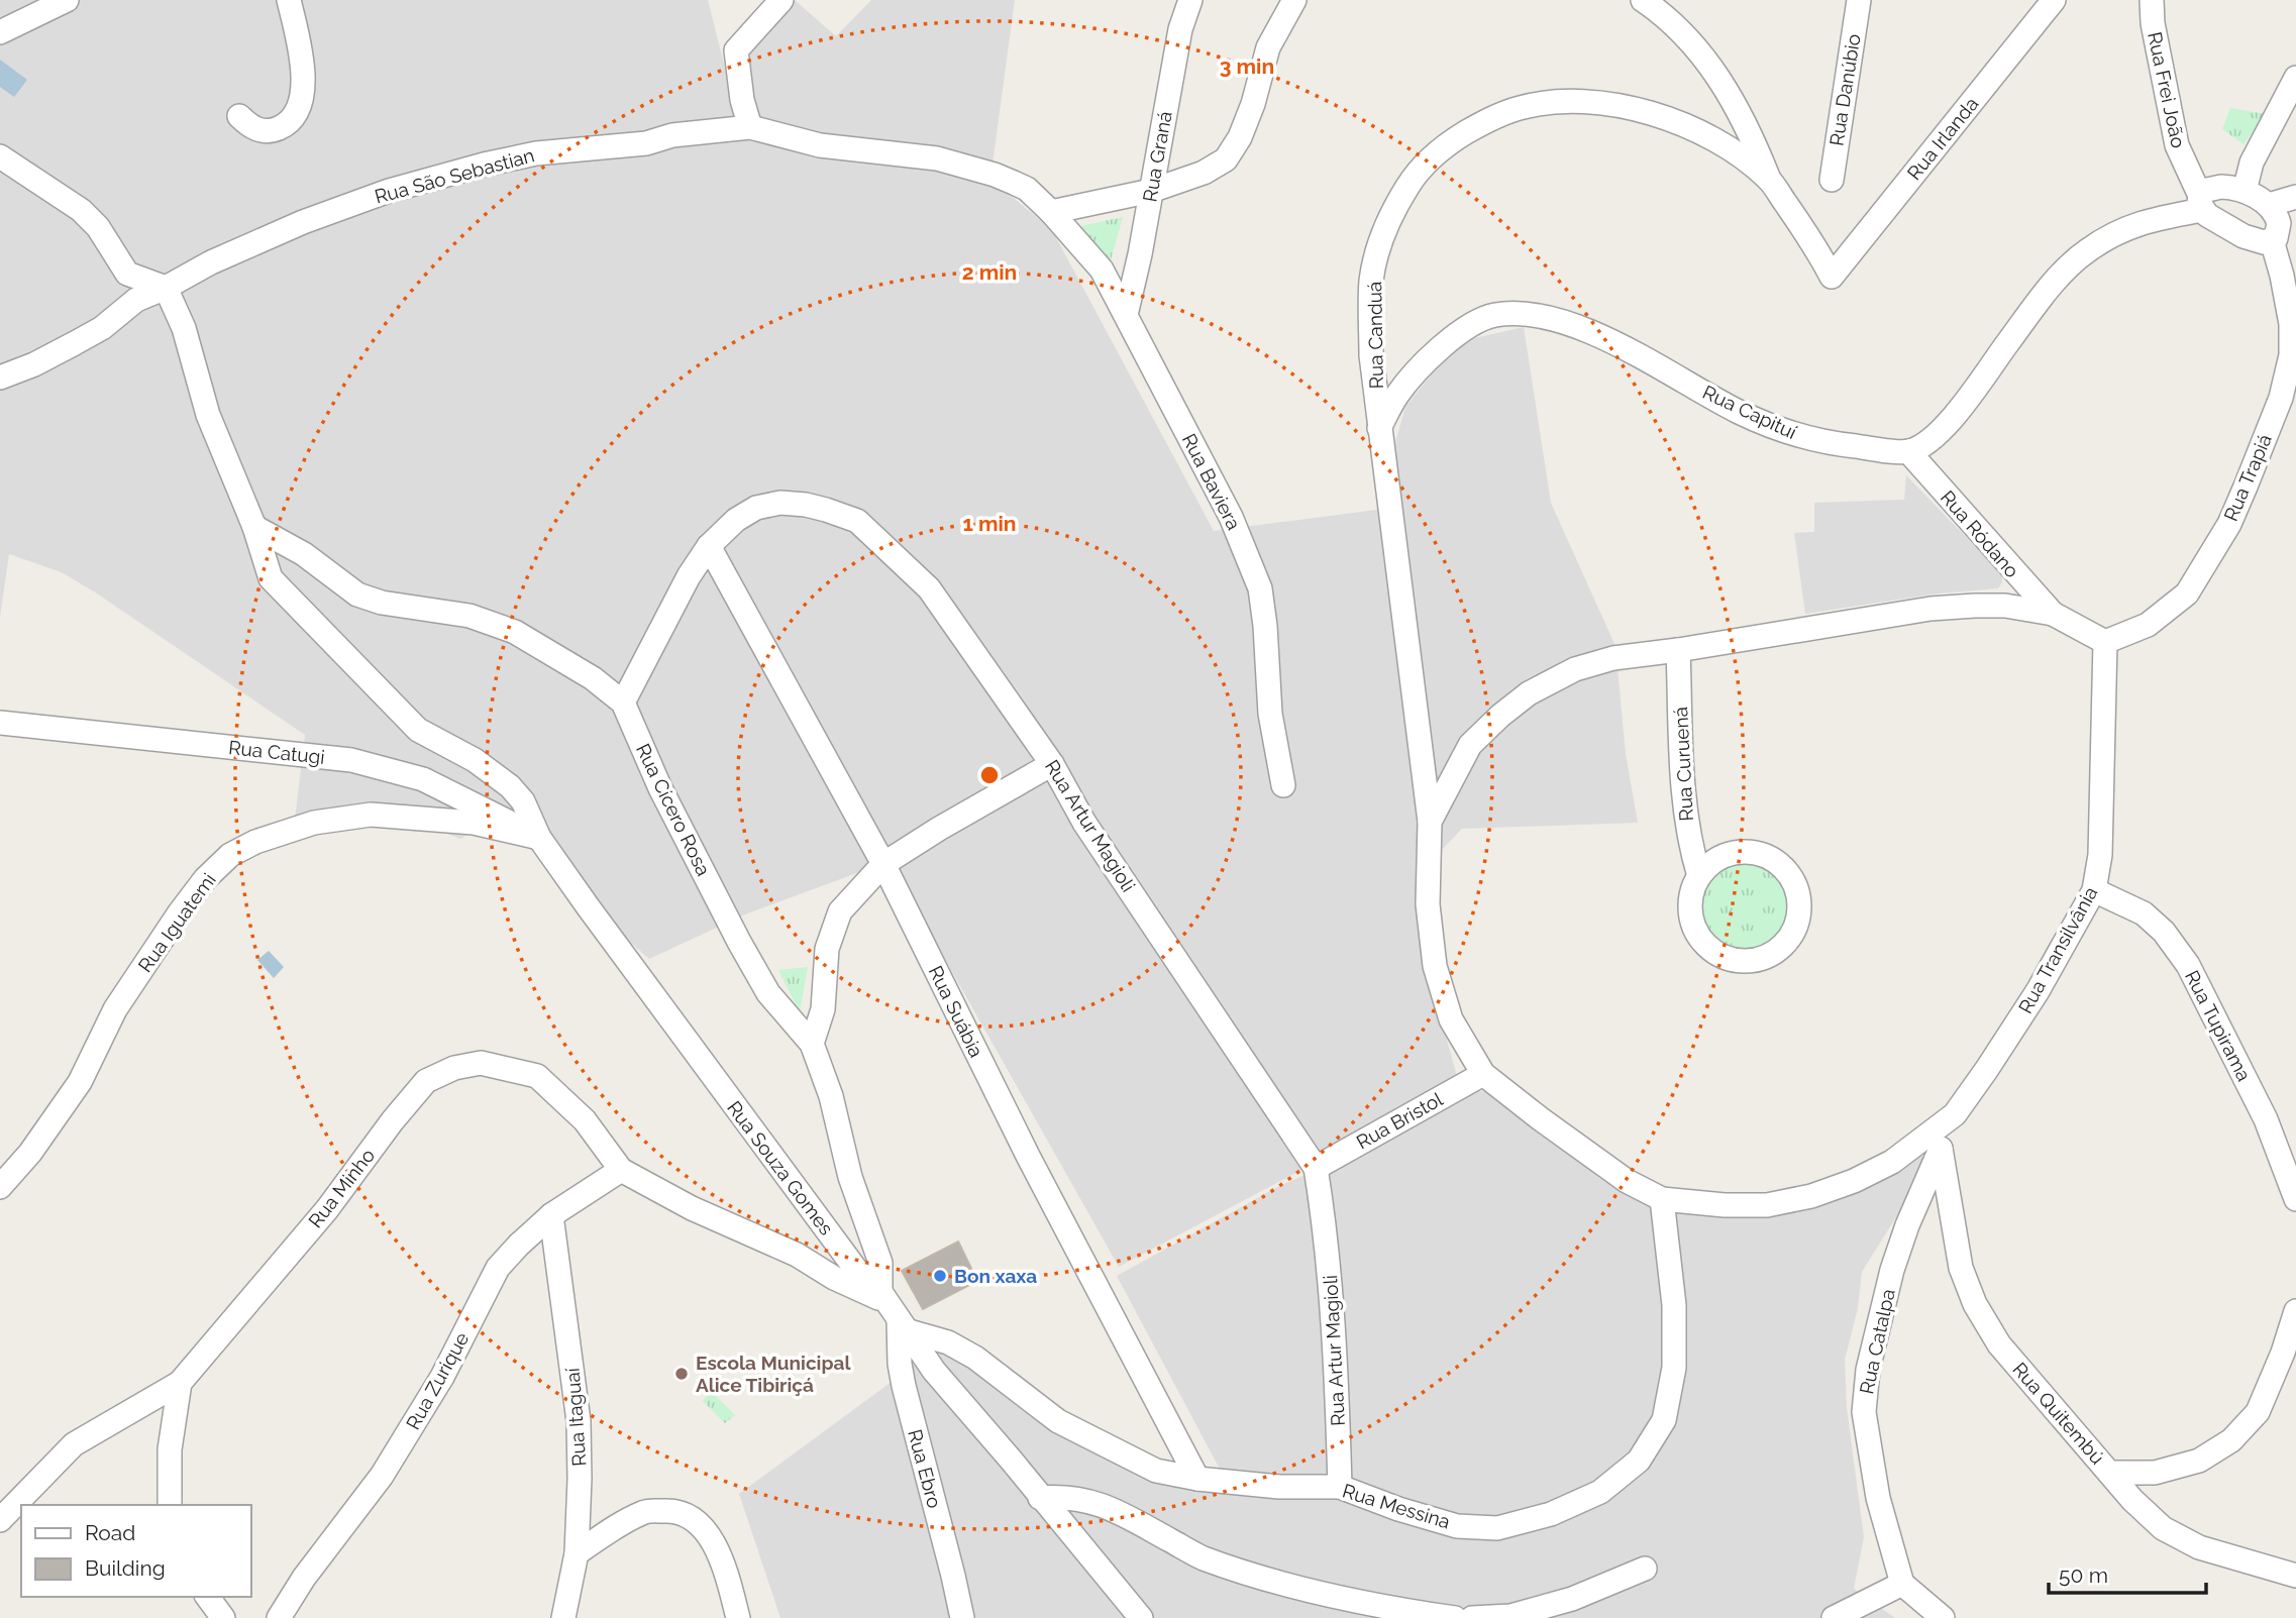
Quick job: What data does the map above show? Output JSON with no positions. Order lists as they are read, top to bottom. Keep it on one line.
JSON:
{"streets":{"street":["Rua Danúbio","Rua Frei João","Rua Irlanda","Rua Graná","Rua São Sebastian","Rua Canduá","Rua Capituí","Rua Trapiá","Rua Baviera","Rua Ródano","Rua Catugi","Rua Curuená","Rua Cícero Rosa","Rua Artur Magioli","Rua Iguatemi","Rua Transilvânia","Rua Suábia","Rua Tupirama","Rua Bristol","Rua Souza Gomes","Rua Minho","Rua Catalpa","Rua Zurique","Rua Quitembú","Rua Itaguaí","Rua Ebro","Rua Messina"]},"crossings":[["Rua Irlanda","Rua Canduá"],["Rua Graná","Rua Baviera"],["Rua São Sebastian","Rua Baviera"],["Rua São Sebastian","Rua Souza Gomes"],["Rua Canduá","Rua Capituí"],["Rua Canduá","Rua Transilvânia"],["Rua Capituí","Rua Ródano"],["Rua Trapiá","Rua Transilvânia"],["Rua Ródano","Rua Transilvânia"],["Rua Catugi","Rua Iguatemi"],["Rua Catugi","Rua Souza Gomes"],["Rua Curuená","Rua Transilvânia"],["Rua Cícero Rosa","Rua Artur Magioli"],["Rua Cícero Rosa","Rua Souza Gomes"],["Rua Cícero Rosa","Rua Ebro"],["Rua Cícero Rosa","Rua Messina"],["Rua Artur Magioli","Rua Suábia"],["Rua Artur Magioli","Rua Bristol"],["Rua Artur Magioli","Rua Messina"],["Rua Iguatemi","Rua Souza Gomes"],["Rua Transilvânia","Rua Tupirama"],["Rua Transilvânia","Rua Bristol"],["Rua Transilvânia","Rua Catalpa"],["Rua Transilvânia","Rua Messina"],["Rua Suábia","Rua Messina"],["Rua Souza Gomes","Rua Ebro"],["Rua Souza Gomes","Rua Messina"],["Rua Minho","Rua Zurique"],["Rua Catalpa","Rua Quitembú"],["Rua Zurique","Rua Itaguaí"],["Rua Ebro","Rua Messina"]],"places":["Bon xaxa","Escola Municipal Alice Tibiriçá"],"legend":["Road","Building"],"scale_bar":"50 m","rings":["3 min","2 min","1 min"]}
